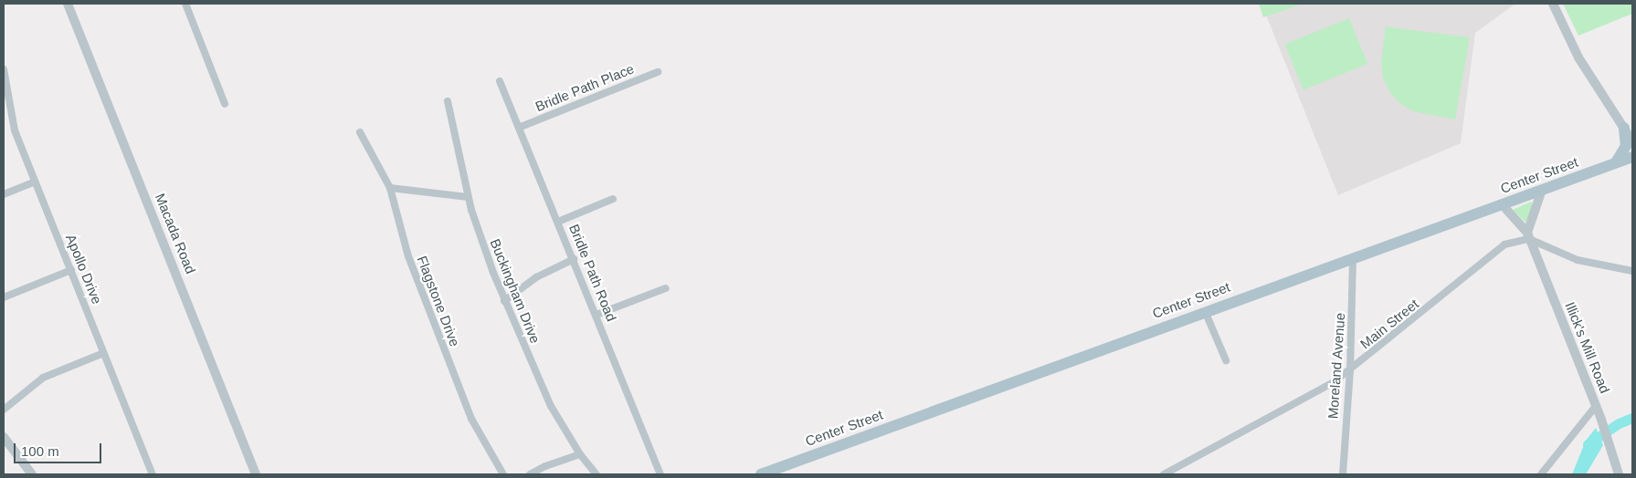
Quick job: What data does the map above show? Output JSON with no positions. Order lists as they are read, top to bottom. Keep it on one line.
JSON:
{"streets":{"main road":["Center Street"],"street":["Bridle Path Place","Macada Road","Apollo Drive","Bridle Path Road","Buckingham Drive","Flagstone Drive","Main Street","Illick's Mill Road","Moreland Avenue"]},"crossings":[["Bridle Path Place","Bridle Path Road"],["Center Street","Illick's Mill Road"],["Center Street","Moreland Avenue"],["Main Street","Illick's Mill Road"],["Main Street","Moreland Avenue"]],"scale_bar":"100 m"}
